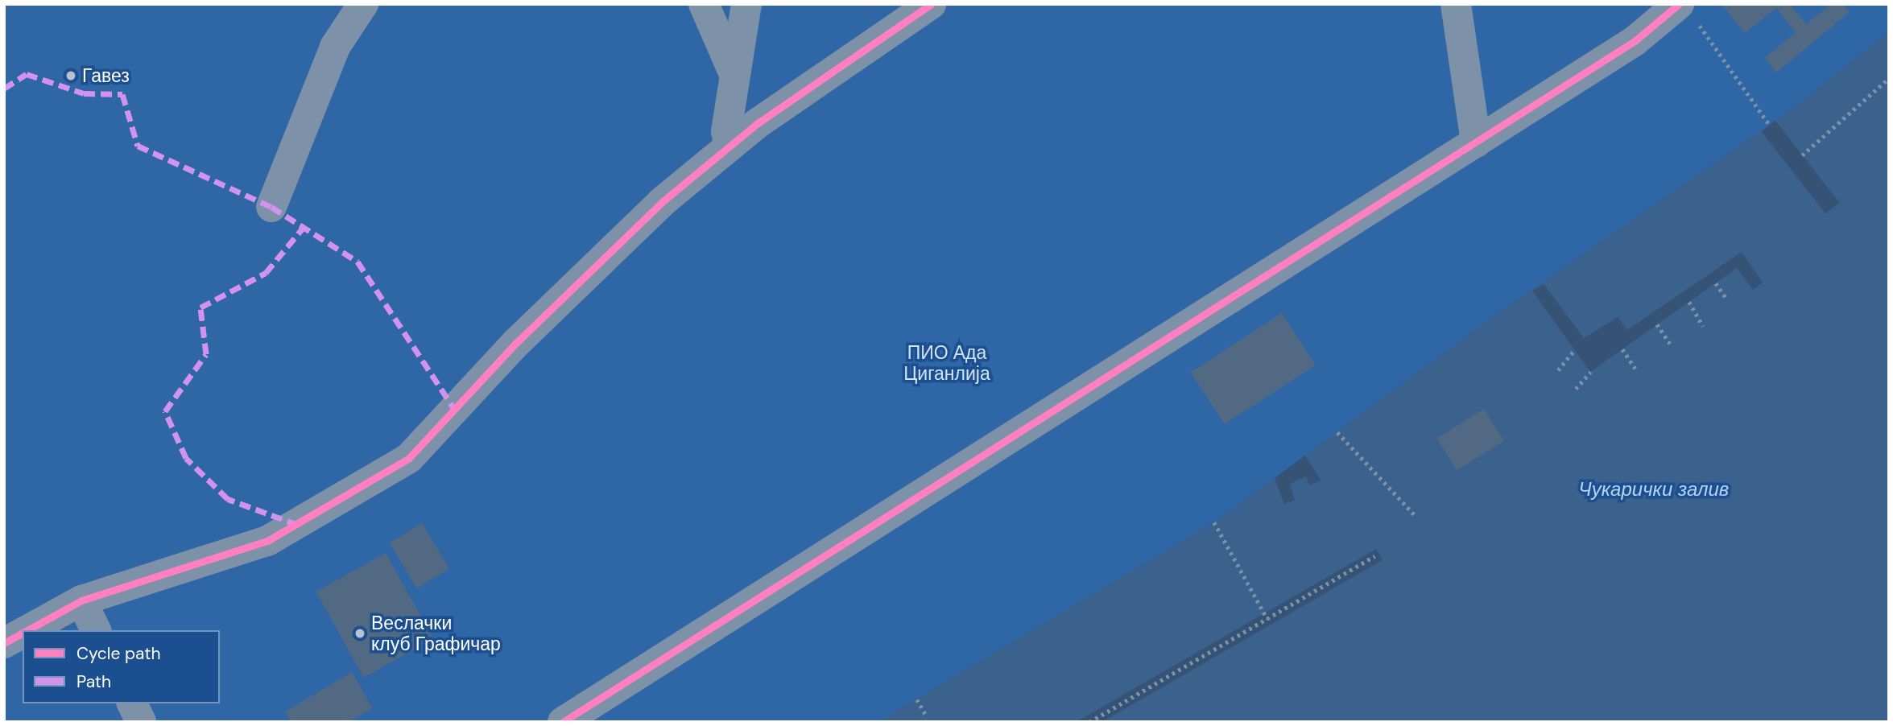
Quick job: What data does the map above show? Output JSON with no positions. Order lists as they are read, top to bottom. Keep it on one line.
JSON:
{"water":["Чукарички залив"],"parks":["ПИО Ада Циганлија"],"places":["Гавез","Веслачки клуб Графичар"],"legend":["Cycle path","Path"]}
